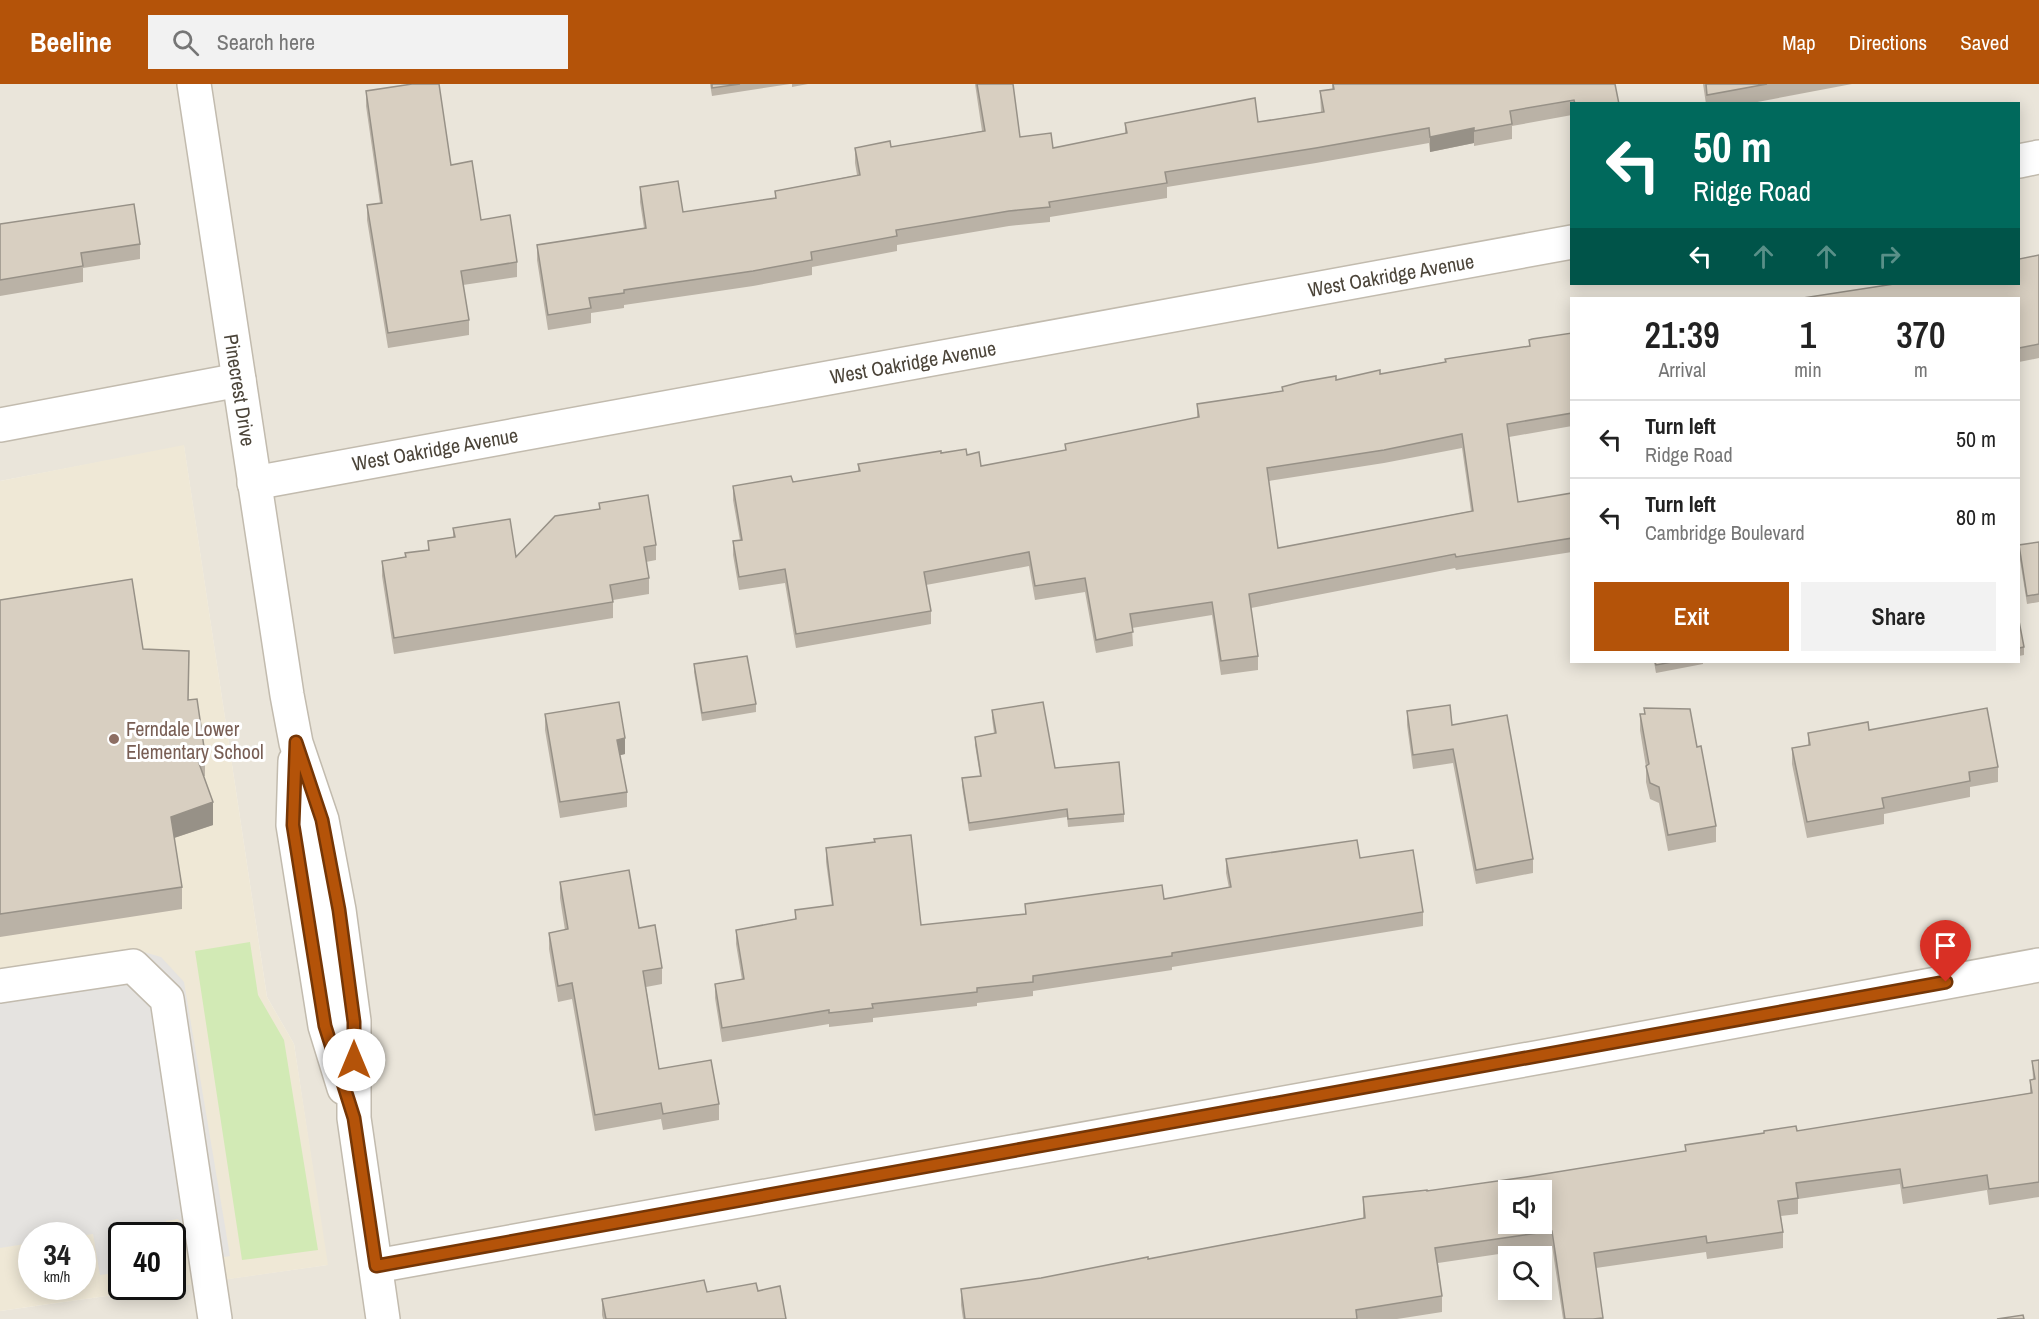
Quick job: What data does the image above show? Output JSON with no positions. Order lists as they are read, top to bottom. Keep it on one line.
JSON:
{"streets":{"street":["West Oakridge Avenue","Pinecrest Drive"]},"crossings":[["West Oakridge Avenue","Pinecrest Drive"]],"places":["Ferndale Lower Elementary School"],"page":{"header":"Beeline","search":"Search here","nav":["Map","Directions","Saved"],"turn":["50 m","Ridge Road"],"eta":["21:39","Arrival","1","min","370","m"],"list":[{"name":"Turn left","note":"Ridge Road","value":"50 m"},{"name":"Turn left","note":"Cambridge Boulevard","value":"80 m"}],"buttons":["Exit","Share"],"speed":"34 km/h","limit":"40"}}
